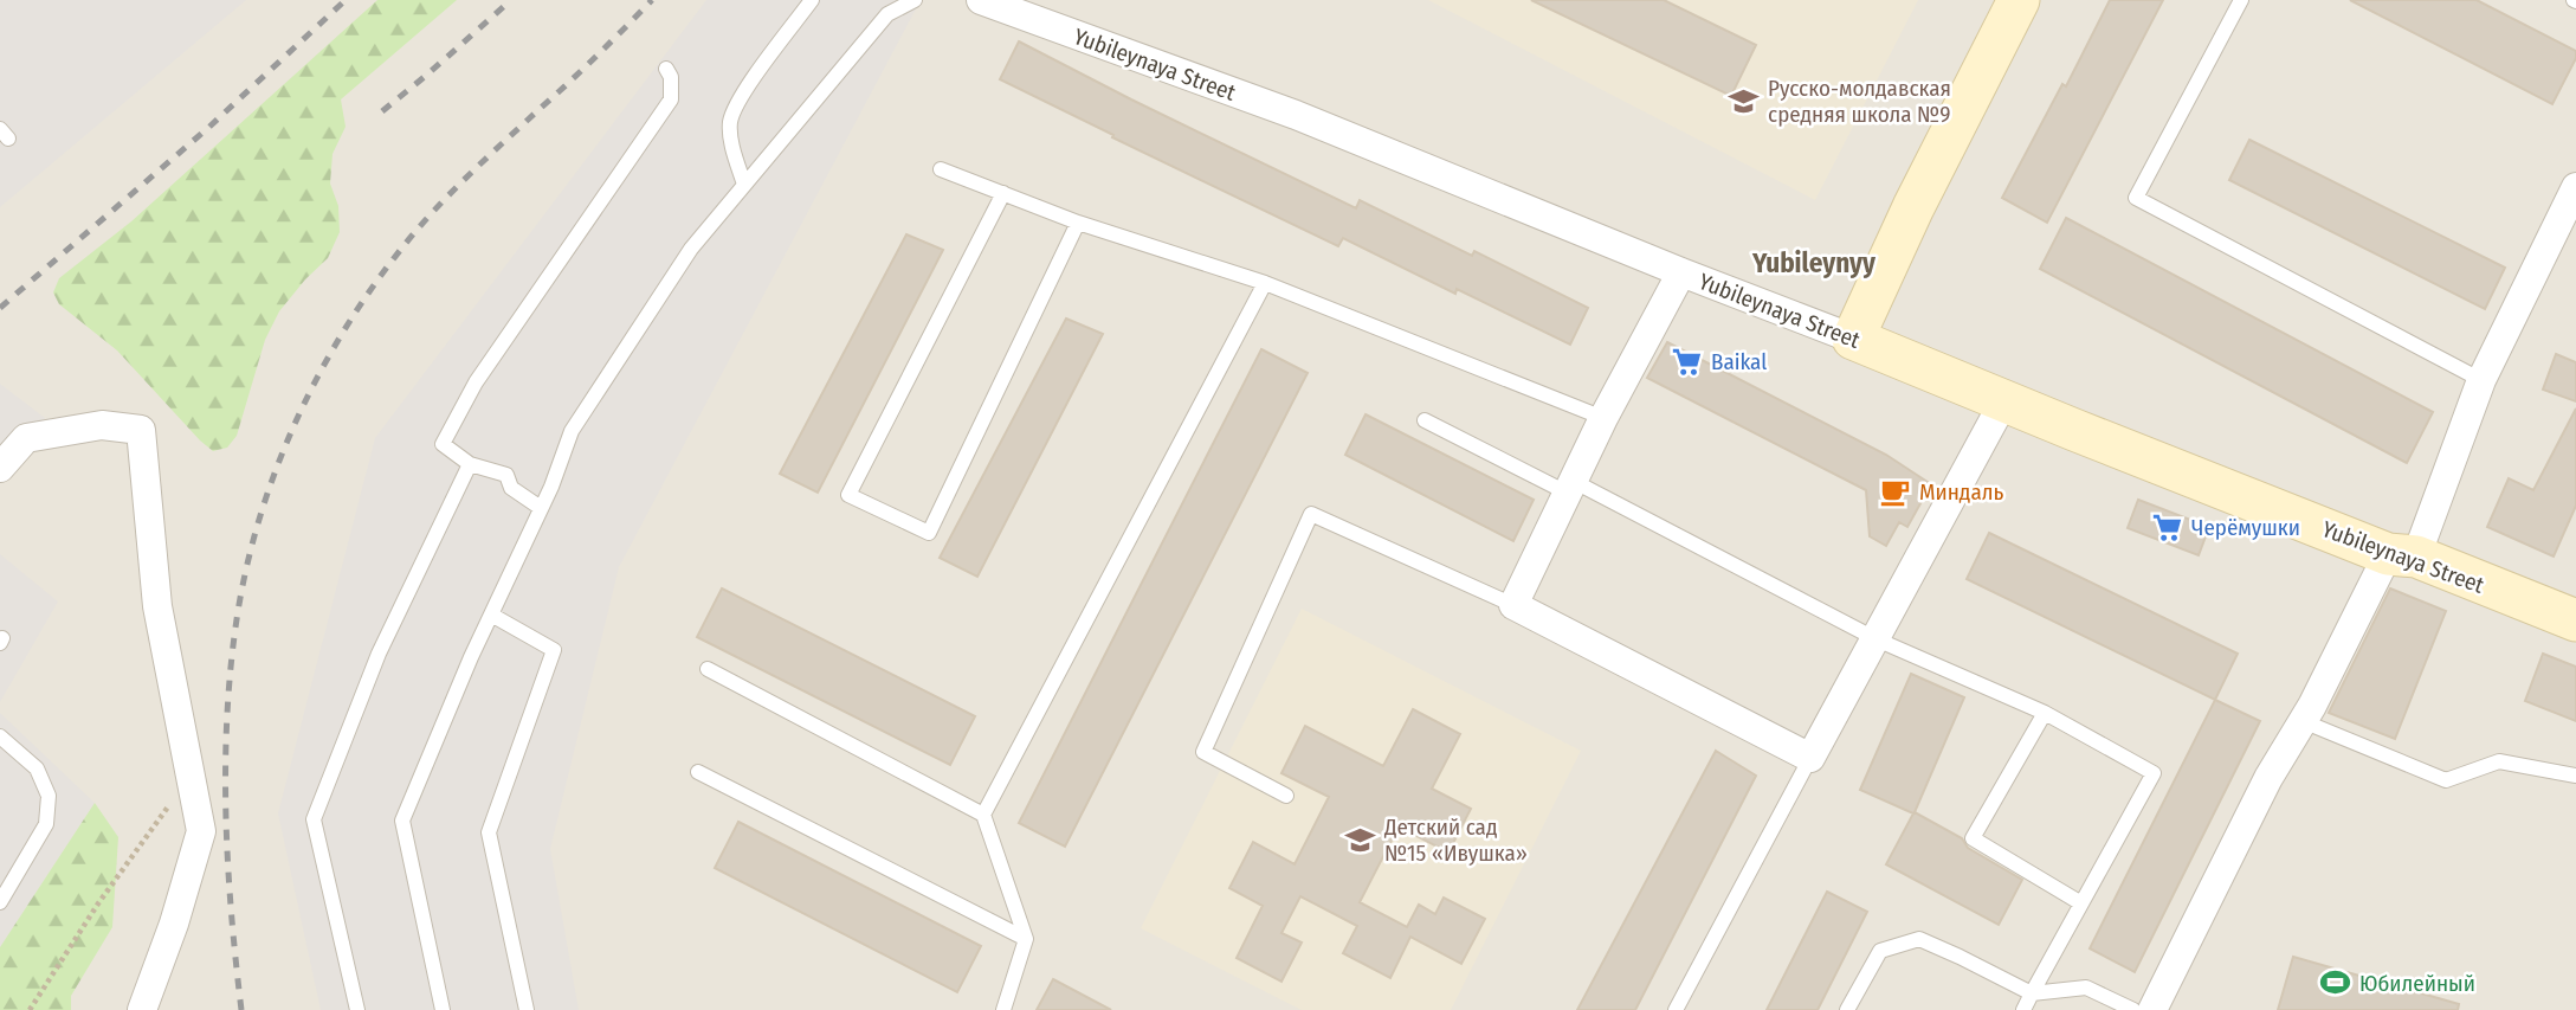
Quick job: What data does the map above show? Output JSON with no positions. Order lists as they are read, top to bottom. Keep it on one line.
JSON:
{"streets":{"street":["Yubileynaya Street"]},"districts":["Yubileynyy"],"places":{"school or university":["Русско-молдавская средняя школа №9","Детский сад №15 «Ивушка»"],"supermarket":["Baikal","Черёмушки"],"cafe":["Миндаль"],"sports":["Юбилейный"]}}
